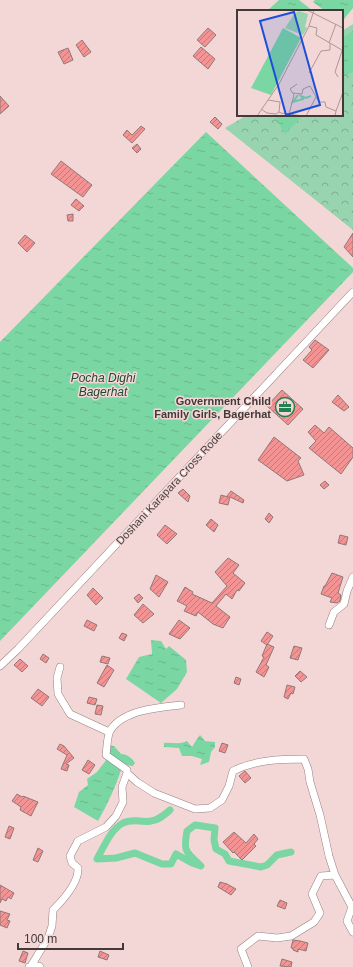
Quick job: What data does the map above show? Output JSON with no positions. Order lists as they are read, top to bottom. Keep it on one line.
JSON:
{"streets":{"street":["Doshani Karapara Cross Rode"]},"water":["Pocha Dighi Bagerhat"],"places":{"office":["Government Child Family Girls, Bagerhat"]},"scale_bar":"100 m"}
